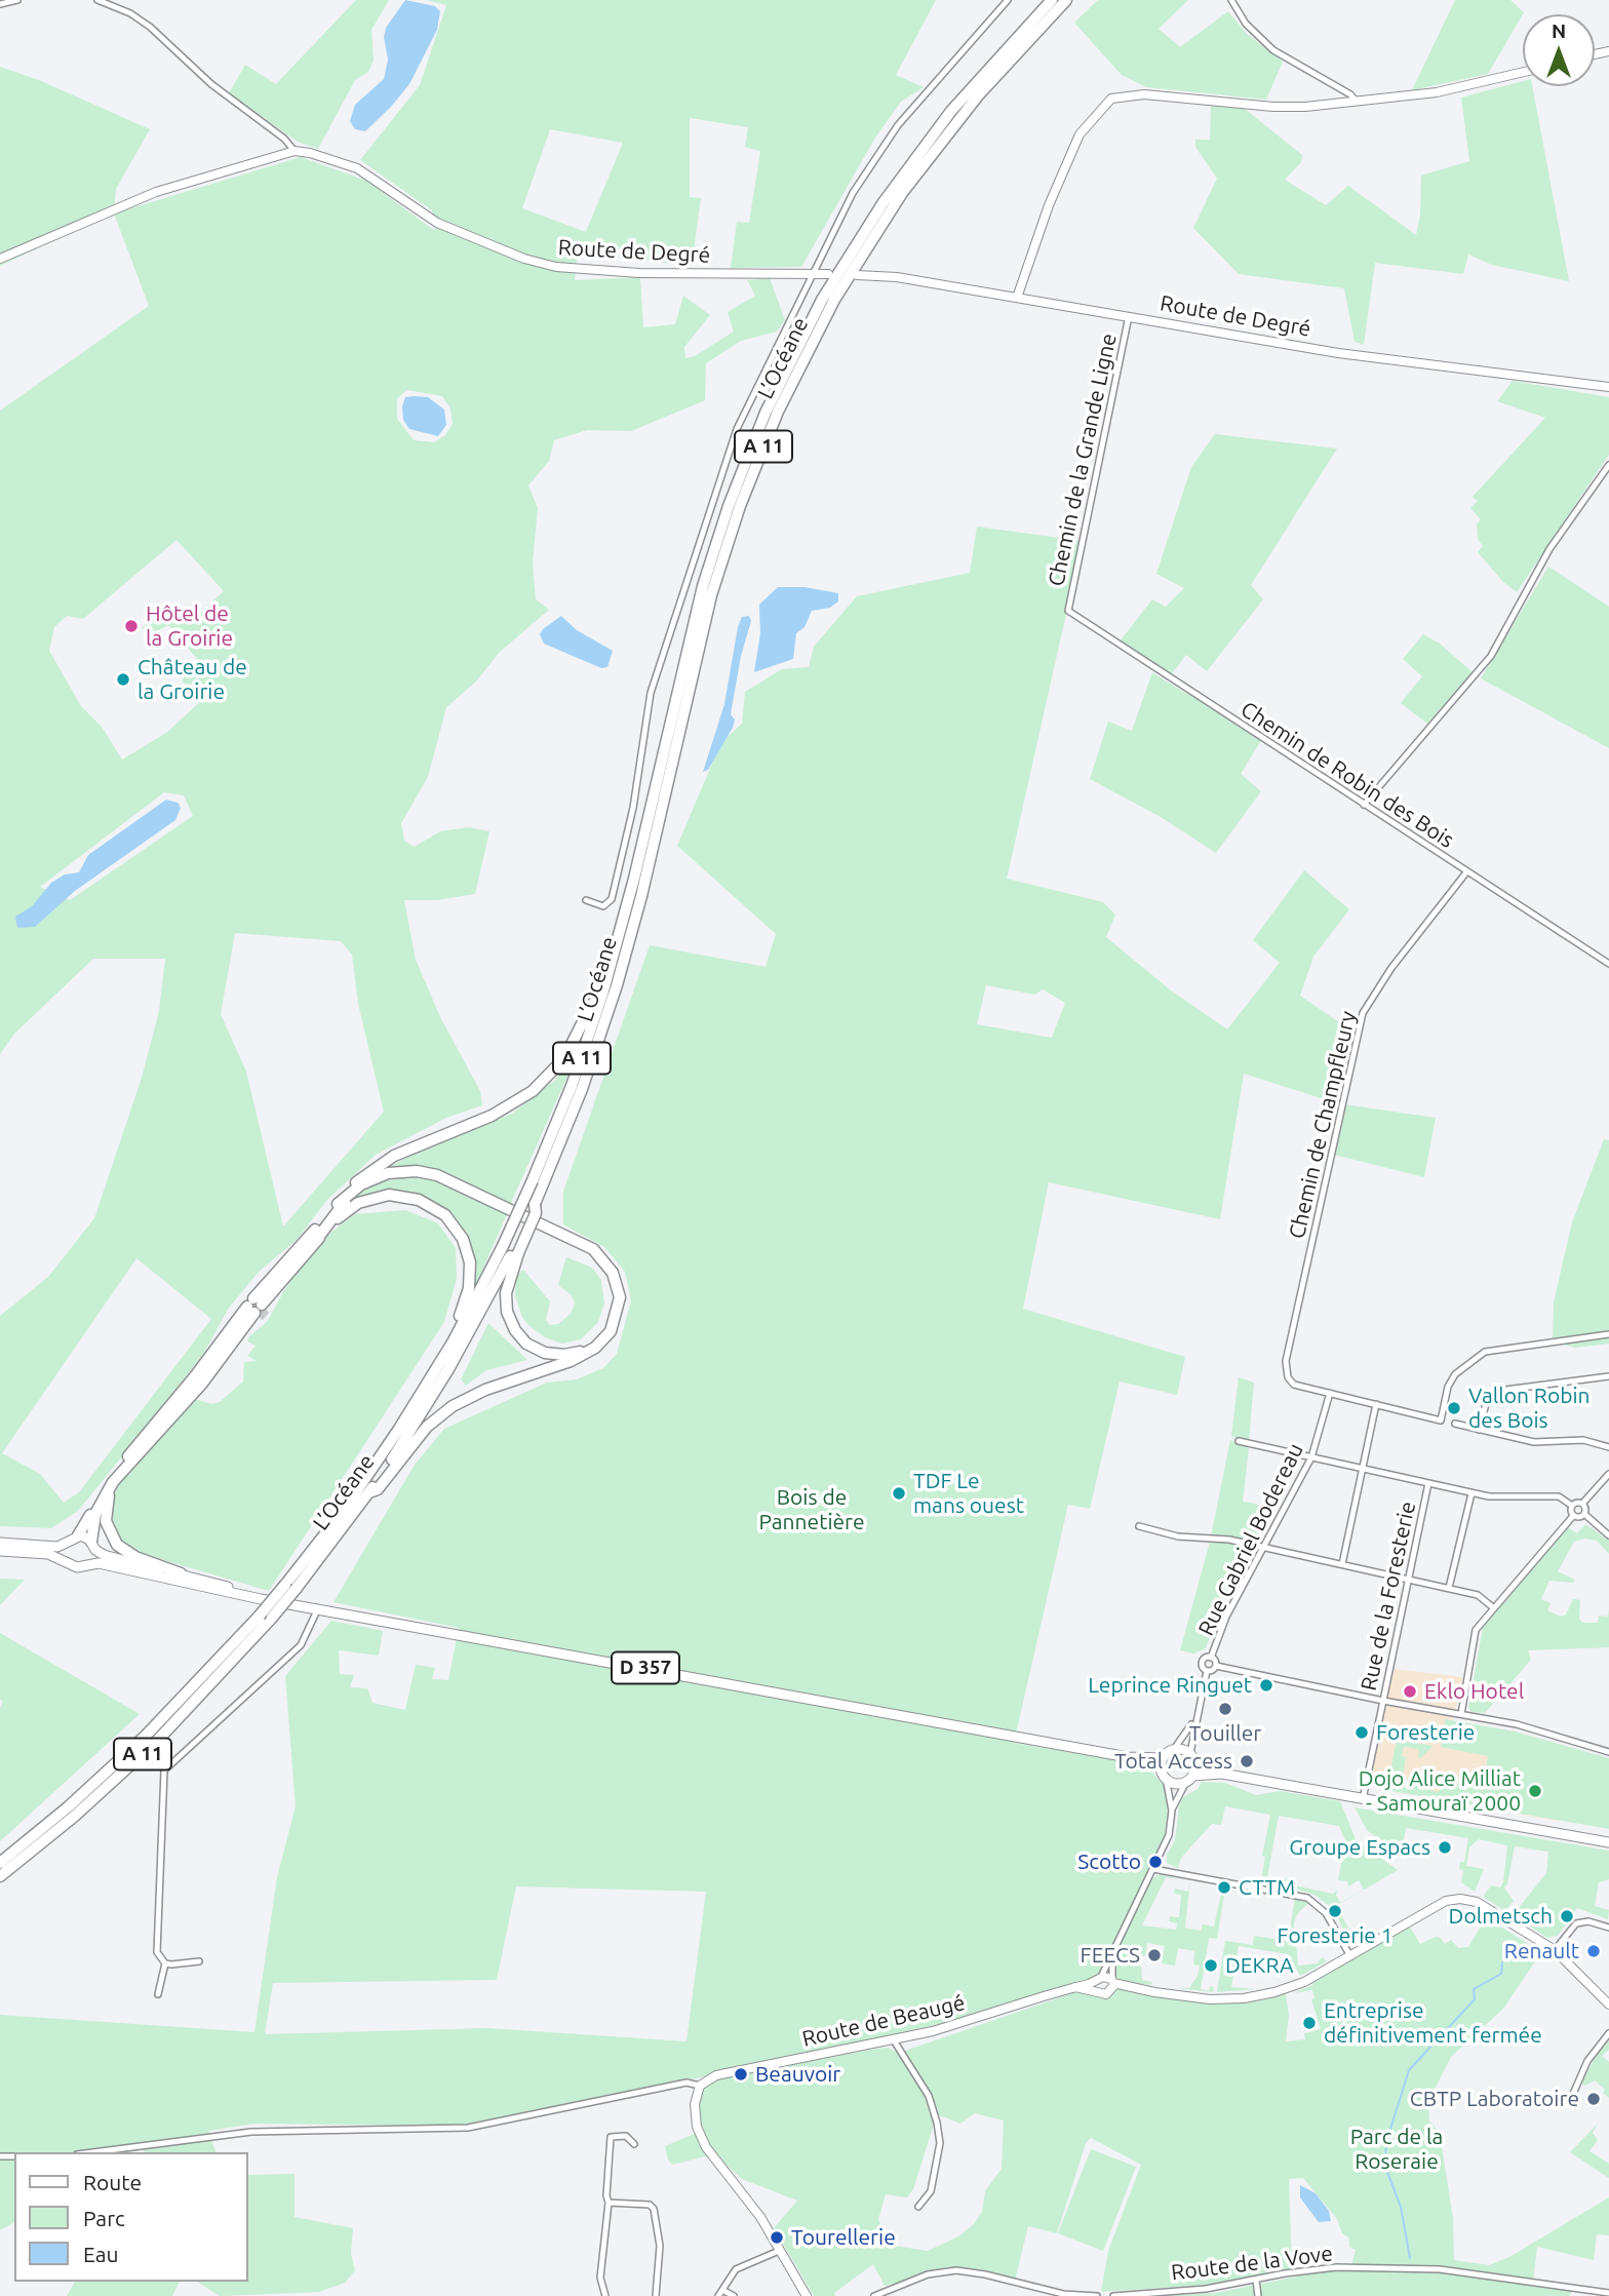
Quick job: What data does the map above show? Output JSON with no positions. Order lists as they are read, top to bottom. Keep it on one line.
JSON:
{"streets":{"highway":["L’Océane","A 11"],"main road":["D 357"],"street":["Route de Degré","Chemin de la Grande Ligne","Chemin de Robin des Bois","Chemin de Champfleury","Rue Gabriel Bodereau","Rue de la Foresterie","Route de Beaugé","Route de la Vove"]},"crossings":[["Route de Degré","Chemin de la Grande Ligne"],["Chemin de la Grande Ligne","Chemin de Robin des Bois"],["Chemin de Robin des Bois","Chemin de Champfleury"],["Chemin de Champfleury","Rue Gabriel Bodereau"]],"parks":["Bois de Pannetière","Parc de la Roseraie"],"places":["Hôtel de la Groirie","Château de la Groirie","Vallon Robin des Bois","TDF Le mans ouest","Leprince Ringuet","Eklo Hotel","Touiller","Foresterie","Total Access","Dojo Alice Milliat - Samouraï 2000","Groupe Espacs","Scotto","CTTM","Foresterie 1","Dolmetsch","Renault","FEECS","DEKRA","Entreprise définitivement fermée","Beauvoir","CBTP Laboratoire","Tourellerie"],"legend":["Route","Parc","Eau"],"north":"top"}
